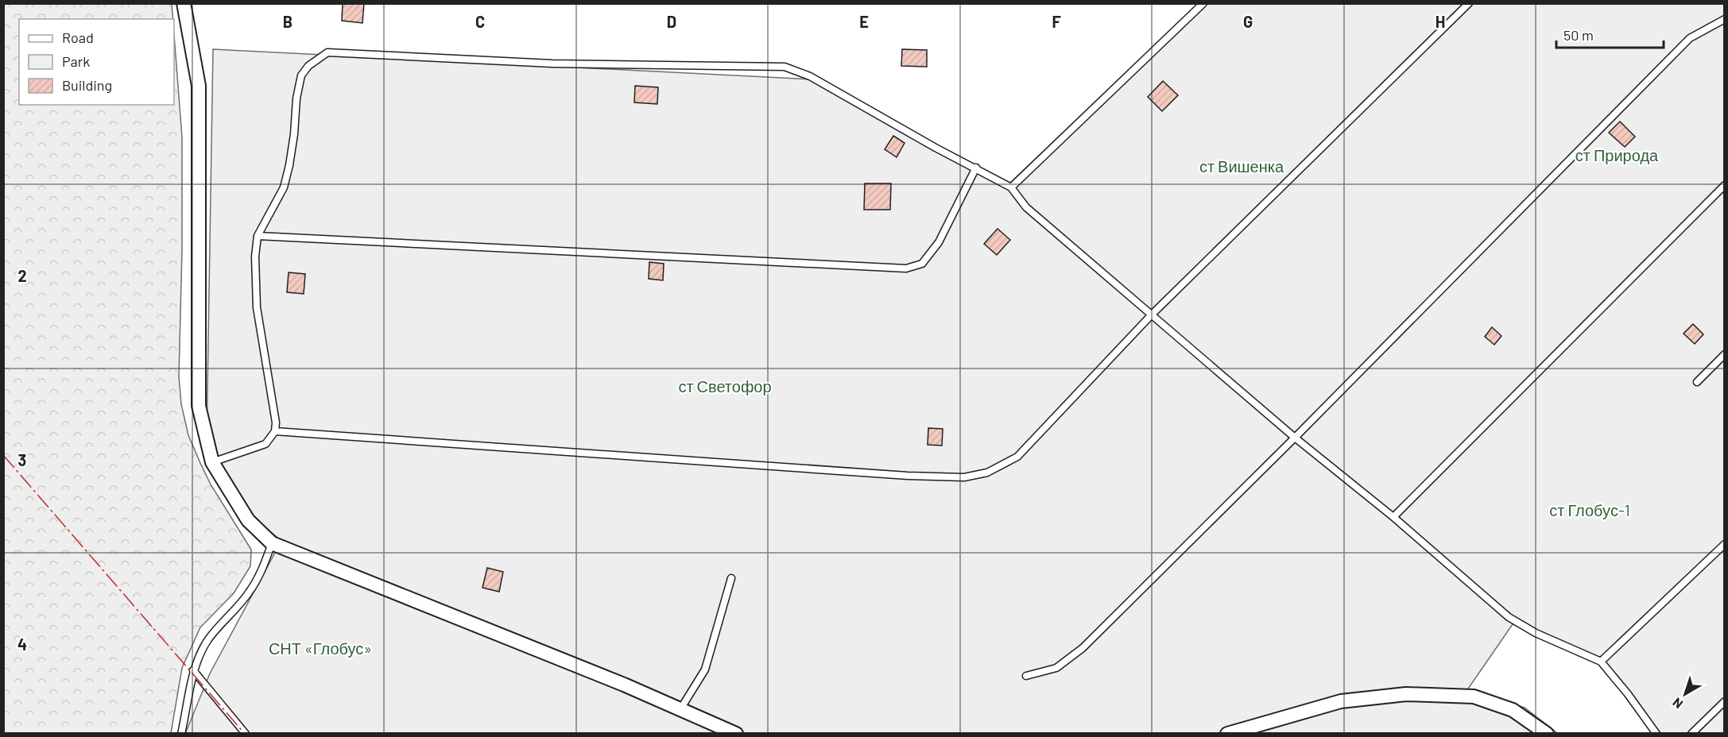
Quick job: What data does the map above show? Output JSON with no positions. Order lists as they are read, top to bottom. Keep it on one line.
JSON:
{"parks":["ст Природа","ст Вишенка","ст Светофор","ст Глобус-1","СНТ «Глобус»"],"legend":["Road","Park","Building"],"scale_bar":"50 m","north":"bottom left","grid":{"columns":["B","C","D","E","F","G","H"],"rows":["2","3","4"]}}
